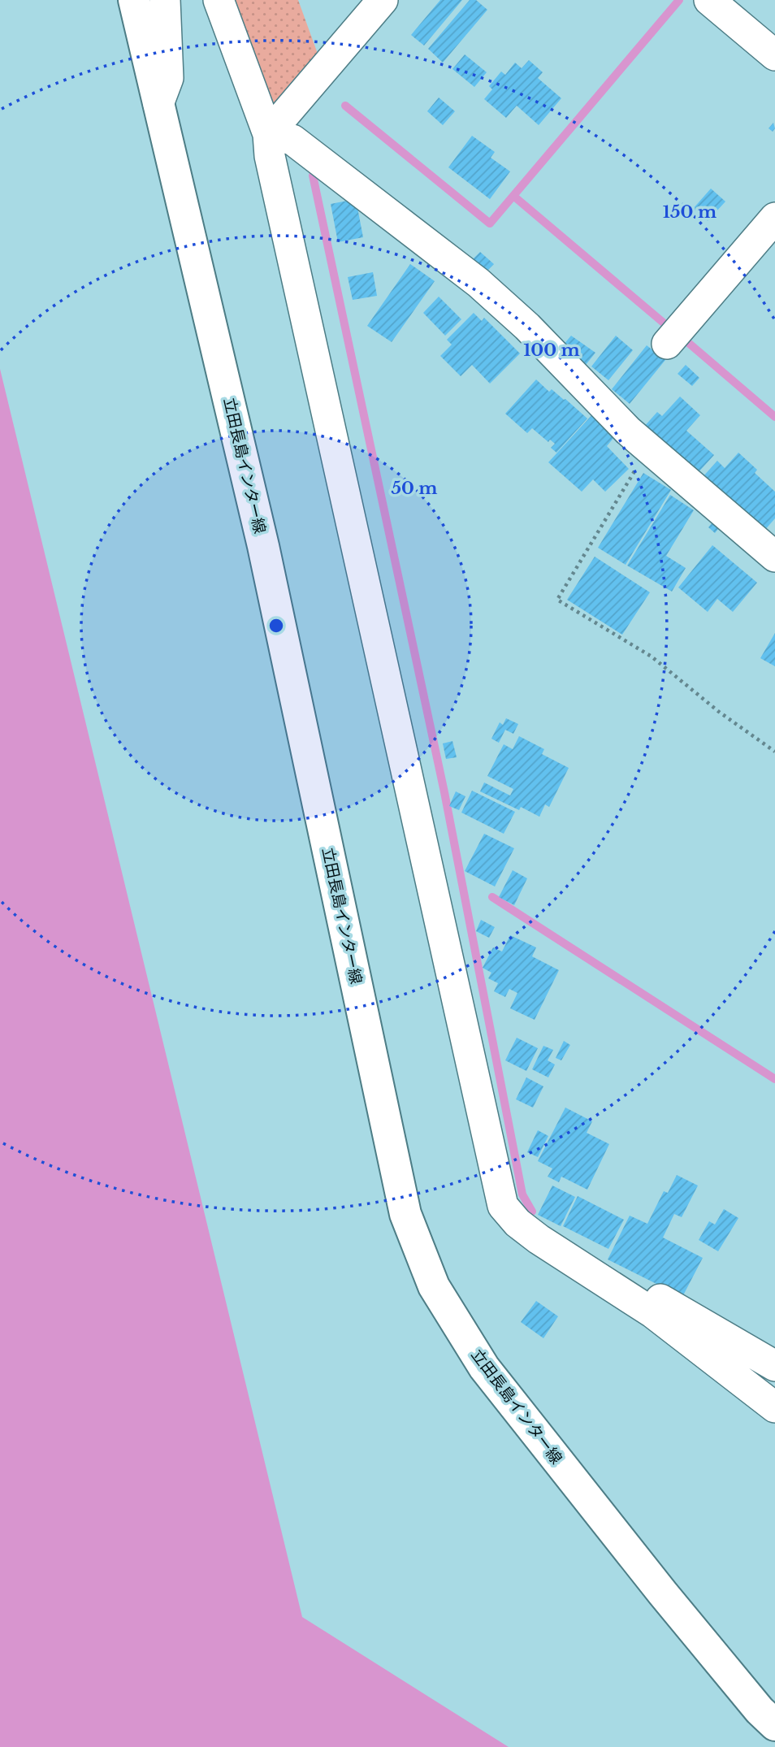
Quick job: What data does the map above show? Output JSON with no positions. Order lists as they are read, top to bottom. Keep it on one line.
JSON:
{"streets":{"main road":["立田長島インター線"]},"rings":["150 m","100 m","50 m"]}
